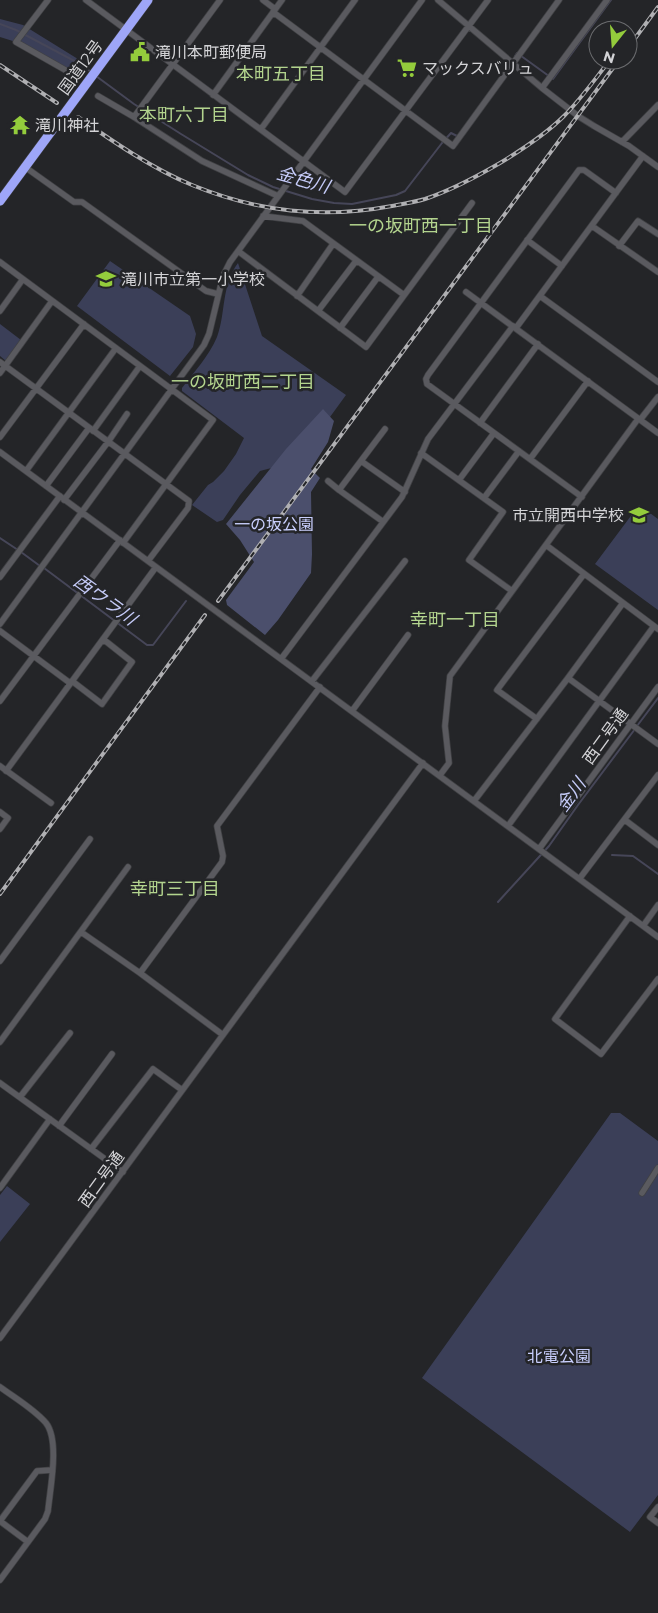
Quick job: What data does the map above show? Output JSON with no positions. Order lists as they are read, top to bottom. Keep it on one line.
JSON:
{"streets":{"highway":["国道12号"],"street":["西二号通"]},"districts":["本町五丁目","本町六丁目","一の坂町西一丁目","一の坂町西二丁目","幸町一丁目","幸町三丁目"],"water":["金色川","西ウラ川","金川"],"parks":["一の坂公園","北電公園"],"places":{"public building":["滝川本町郵便局"],"supermarket":["マックスバリュ"],"temple":["滝川神社"],"school or university":["滝川市立第一小学校","市立開西中学校"]},"north":"bottom"}
